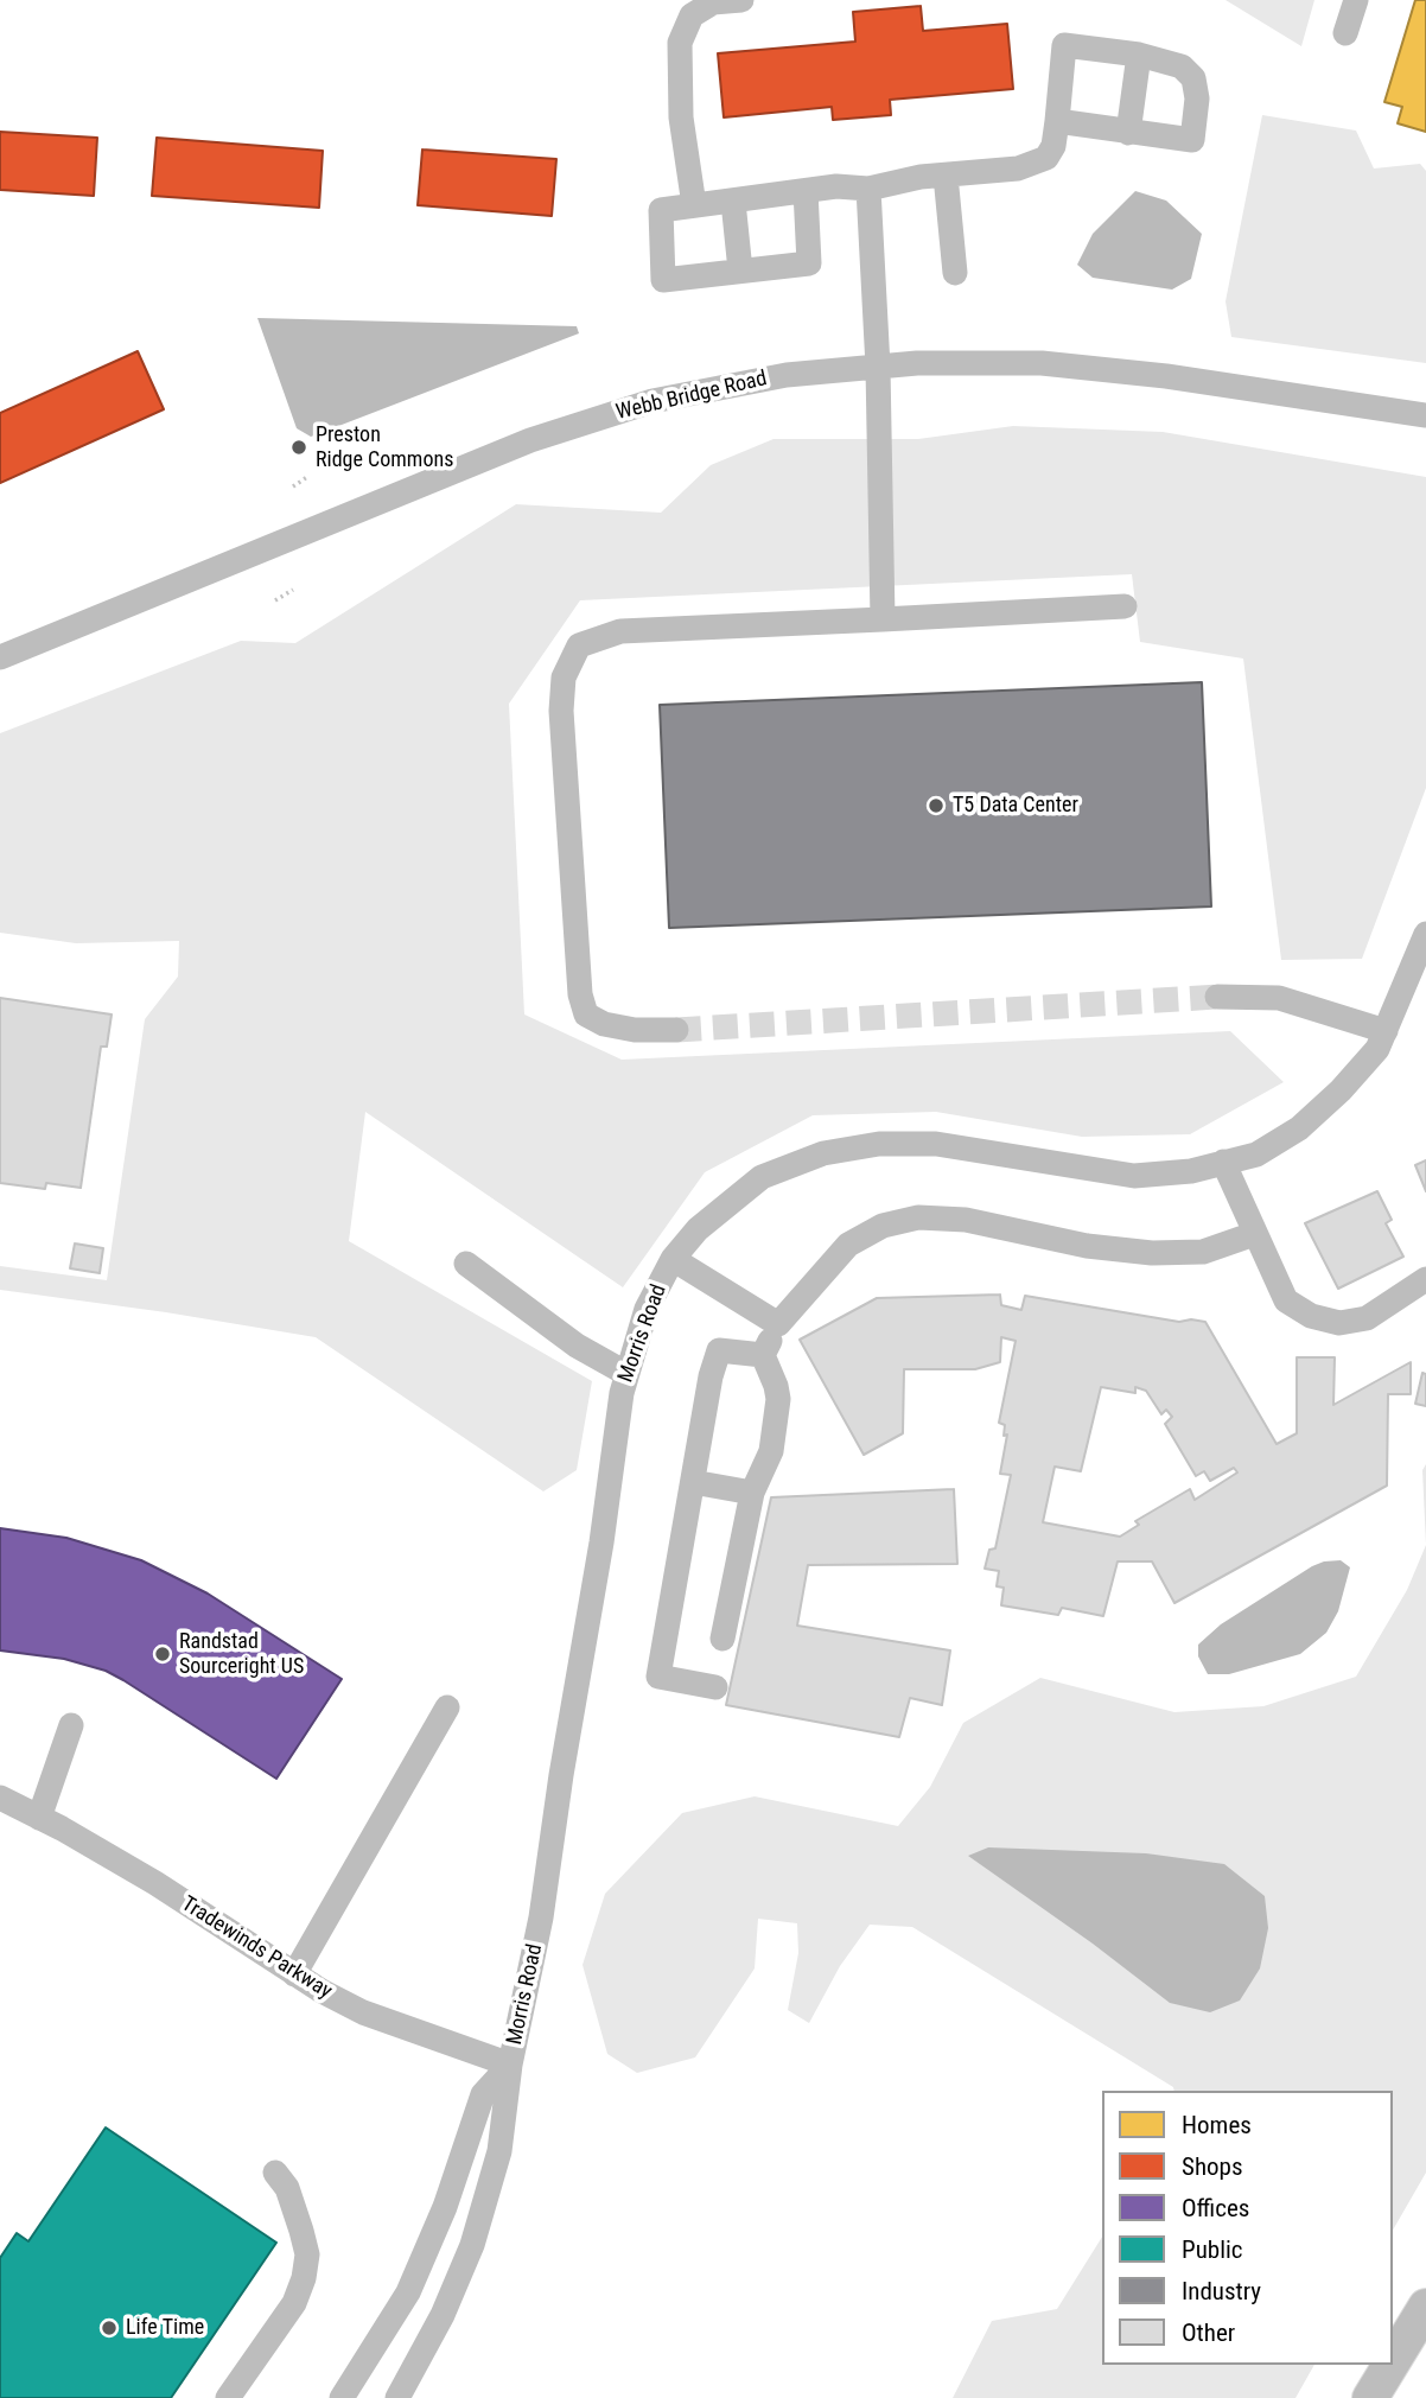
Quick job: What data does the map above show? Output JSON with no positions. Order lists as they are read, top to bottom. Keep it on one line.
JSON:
{"streets":{"street":["Webb Bridge Road","Morris Road","Tradewinds Parkway"]},"crossings":[["Morris Road","Tradewinds Parkway"]],"places":["Preston Ridge Commons","T5 Data Center","Randstad Sourceright US","Life Time"],"legend":["Homes","Shops","Offices","Public","Industry","Other"]}
